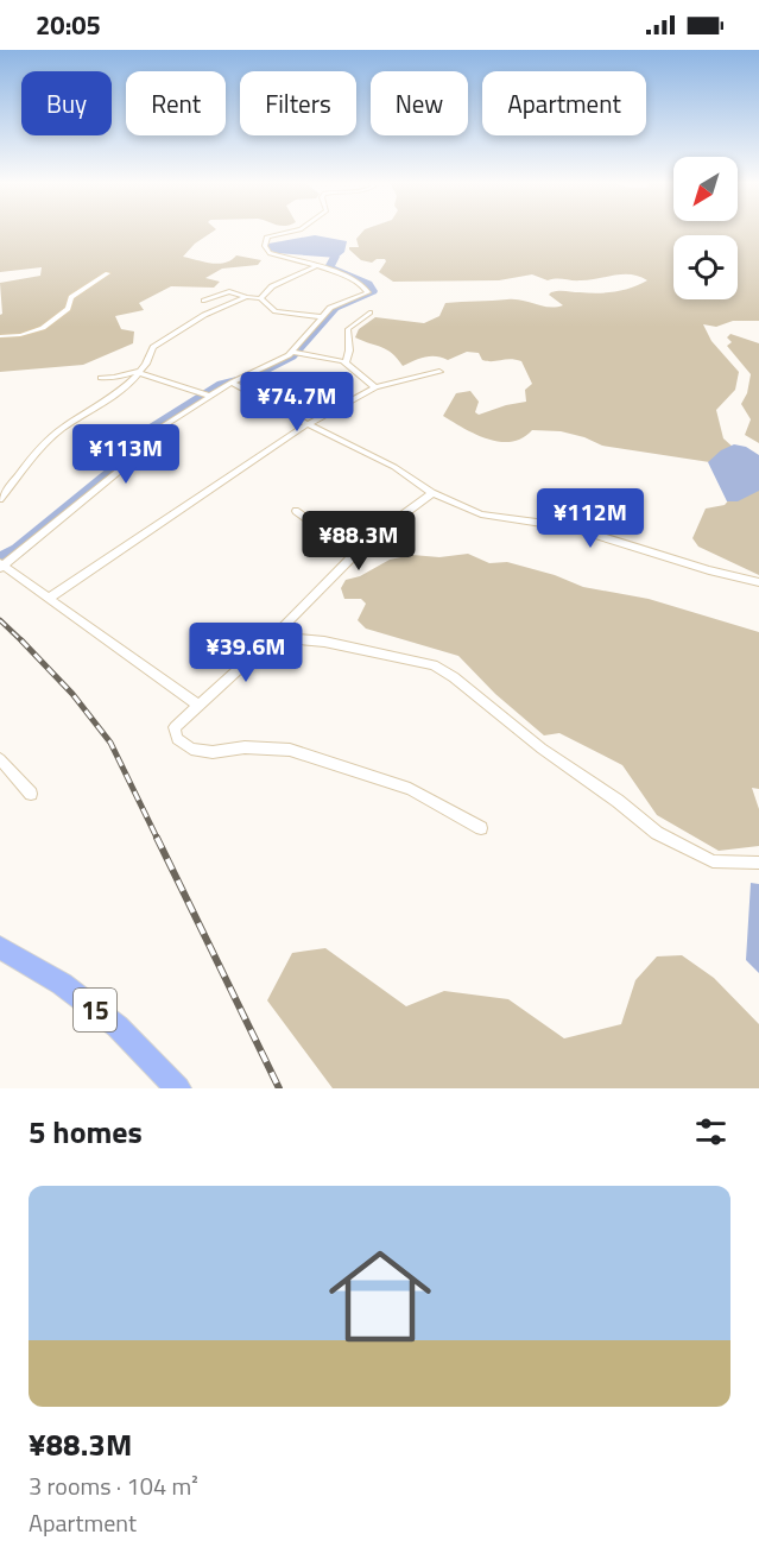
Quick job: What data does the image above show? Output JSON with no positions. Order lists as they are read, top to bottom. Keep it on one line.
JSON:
{"streets":{"main road":["15"]},"north":"bottom left","page":{"status":"20:05","chip":["Buy","Rent","Filters","New","Apartment"],"price":["¥74.7M","¥113M","¥112M","¥88.3M","¥39.6M"],"heading":"5 homes","list":[{"name":"¥88.3M","note":"3 rooms · 104 m² · Apartment"}]}}
